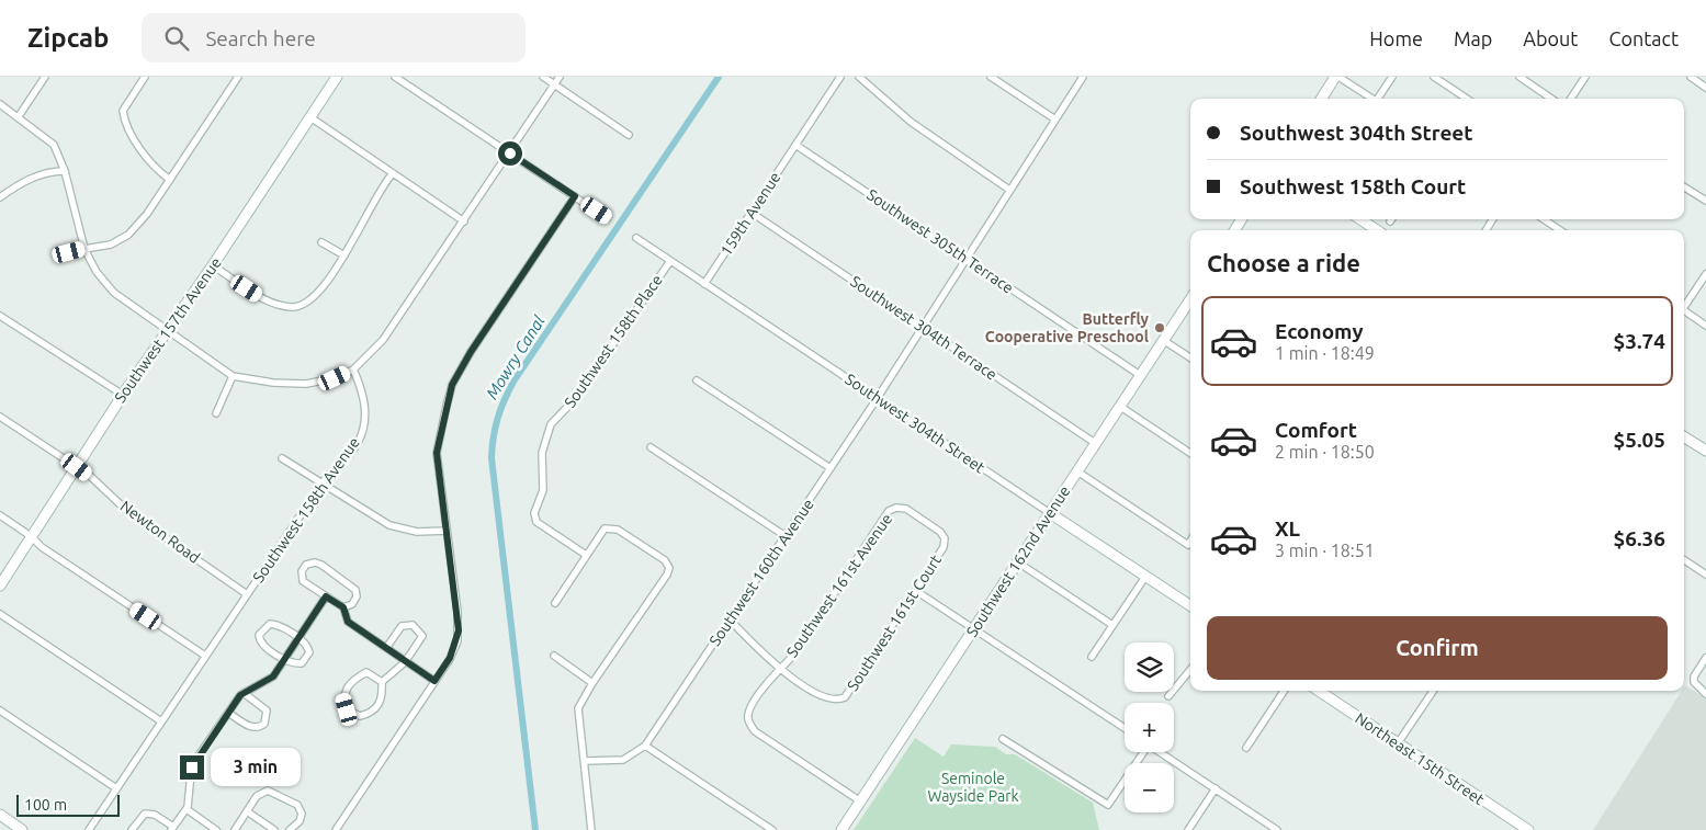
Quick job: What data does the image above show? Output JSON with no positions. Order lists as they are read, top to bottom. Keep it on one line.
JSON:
{"streets":{"street":["159th Avenue","Southwest 305th Terrace","Southwest 304th Terrace","Southwest 157th Avenue","Southwest 158th Place","Southwest 304th Street","Southwest 158th Avenue","Newton Road","Southwest 162nd Avenue","Southwest 160th Avenue","Southwest 161st Avenue","Southwest 161st Court","Northeast 15th Street"]},"crossings":[["159th Avenue","Southwest 305th Terrace"],["159th Avenue","Southwest 304th Terrace"],["159th Avenue","Southwest 304th Street"],["Southwest 305th Terrace","Southwest 162nd Avenue"],["Southwest 305th Terrace","Southwest 160th Avenue"],["Southwest 304th Terrace","Southwest 162nd Avenue"],["Southwest 304th Terrace","Southwest 160th Avenue"],["Southwest 157th Avenue","Newton Road"],["Southwest 158th Place","Southwest 304th Street"],["Southwest 304th Street","Southwest 162nd Avenue"],["Southwest 304th Street","Southwest 160th Avenue"],["Southwest 158th Avenue","Newton Road"],["Southwest 162nd Avenue","Southwest 161st Avenue"],["Southwest 161st Avenue","Southwest 161st Court"]],"water":["Mowry Canal"],"parks":["Seminole Wayside Park"],"places":["Butterfly Cooperative Preschool"],"scale_bar":"100 m","page":{"header":"Zipcab","search":"Search here","nav":["Home","Map","About","Contact"],"banner":["Southwest 304th Street","Southwest 158th Court"],"heading":"Choose a ride","list":[{"name":"Economy","note":"1 min · 18:49","value":"$3.74"},{"name":"Comfort","note":"2 min · 18:50","value":"$5.05"},{"name":"XL","note":"3 min · 18:51","value":"$6.36"}],"buttons":"Confirm","map_buttons":["+","−"],"bubble":"3 min","scale":"100 m"}}
